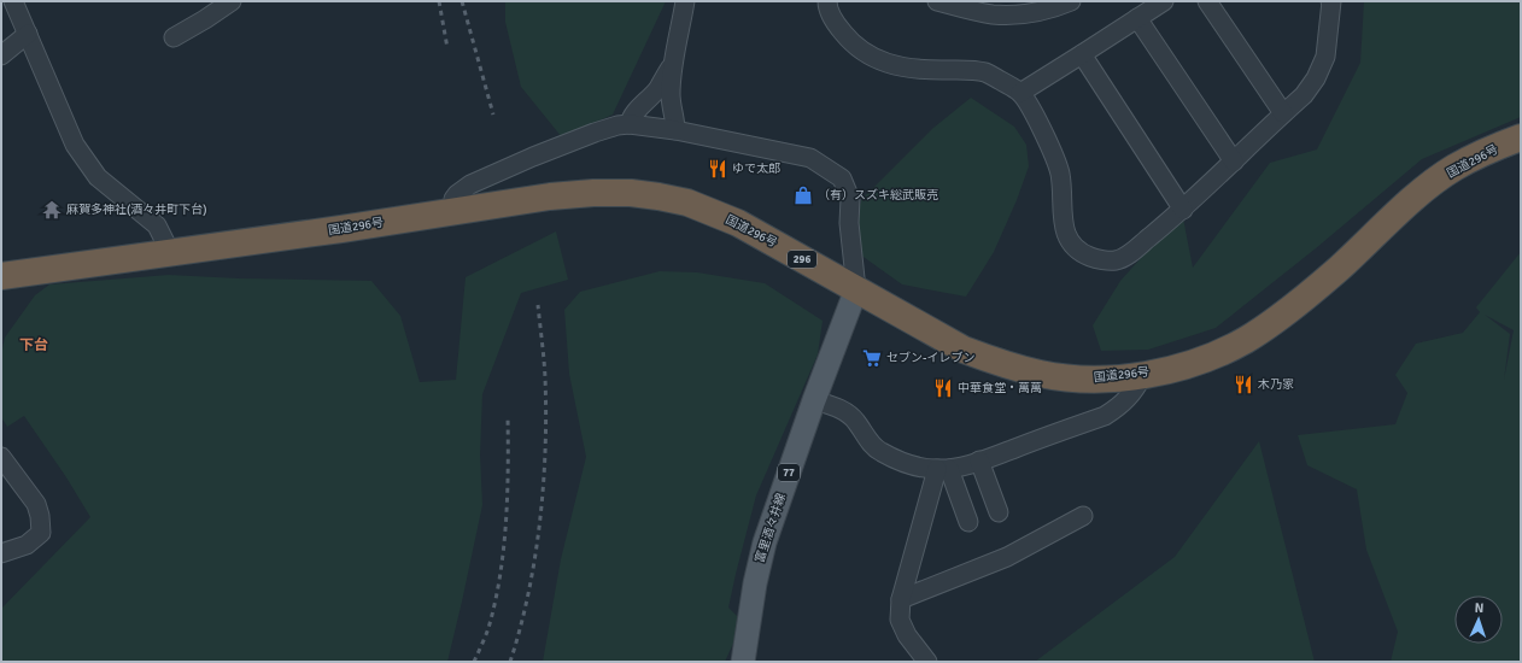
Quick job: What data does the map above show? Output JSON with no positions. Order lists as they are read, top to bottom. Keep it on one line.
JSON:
{"streets":{"highway":["国道296号","296"],"main road":["77","富里酒々井線"]},"crossings":[["国道296号","富里酒々井線"]],"districts":["下台"],"places":{"restaurant":["ゆで太郎","木乃家","中華食堂・萬萬"],"shop":["（有）スズキ総武販売"],"temple":["麻賀多神社(酒々井町下台)"],"supermarket":["セブン-イレブン"]},"north":"top"}
